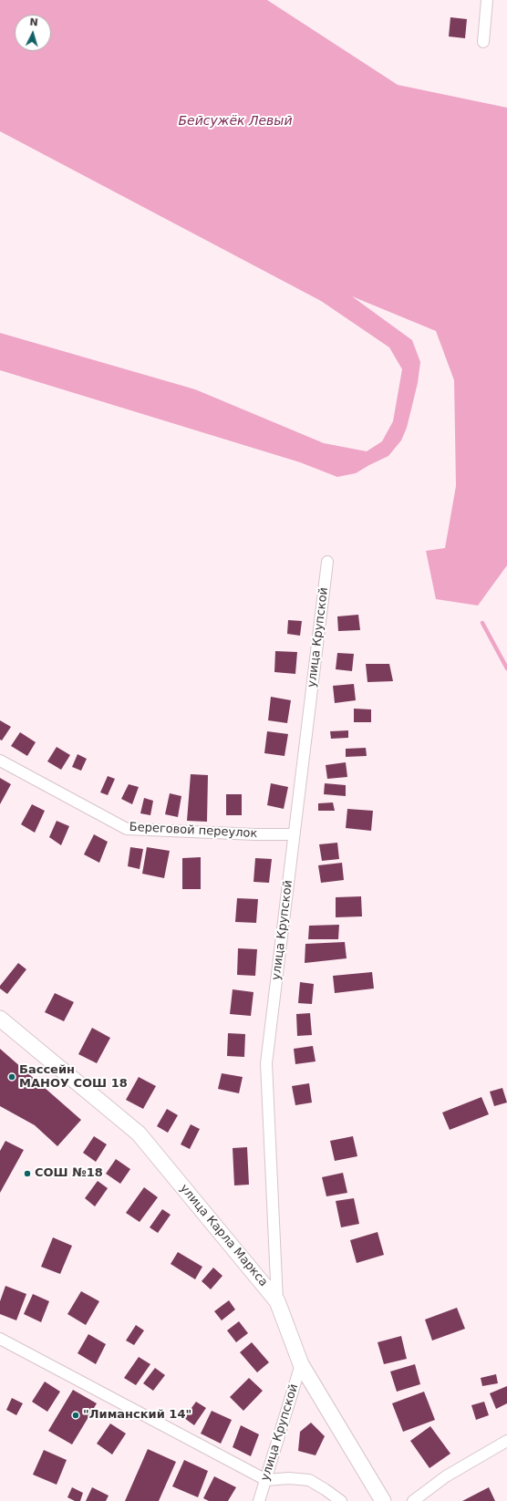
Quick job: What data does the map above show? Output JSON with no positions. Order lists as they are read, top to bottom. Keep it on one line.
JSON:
{"streets":{"main road":["улица Карла Маркса"],"street":["улица Крупской","Береговой переулок"]},"crossings":[["улица Крупской","Береговой переулок"],["улица Крупской","улица Карла Маркса"]],"water":["Бейсужёк Левый"],"places":["Бассейн МАНОУ СОШ 18","СОШ №18","\"Лиманский 14\""],"north":"top"}
